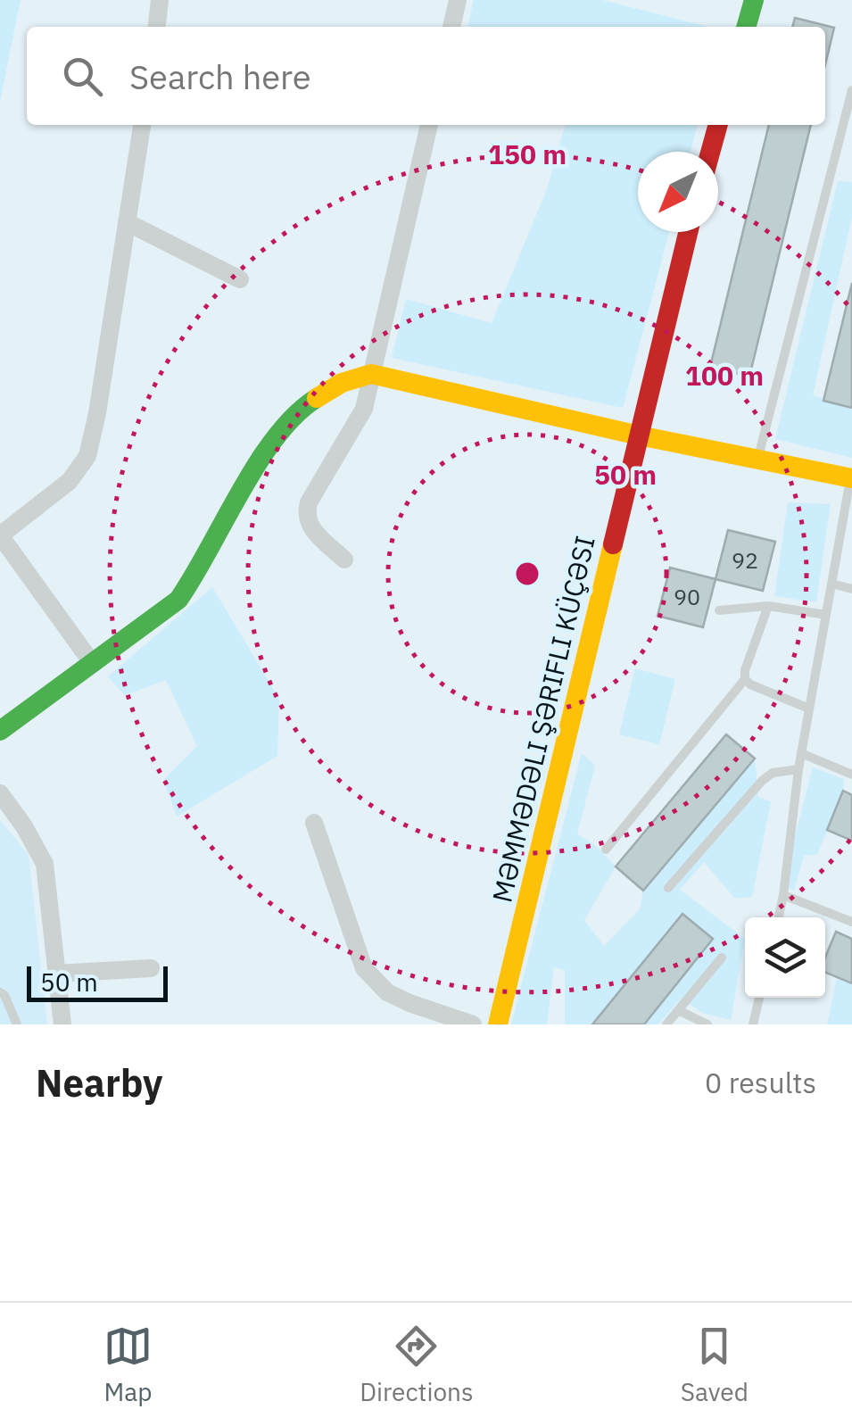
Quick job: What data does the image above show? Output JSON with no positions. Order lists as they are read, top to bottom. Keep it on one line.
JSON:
{"streets":{"street":["MƏMMƏDƏLI ŞƏRIFLI KÜÇƏSI"]},"house_numbers":["92","90"],"scale_bar":"50 m","north":"bottom left","page":{"search":"Search here","scale":"50 m","heading":["Nearby","0 results"],"nav":["Map","Directions","Saved"]},"rings":["150 m","100 m","50 m"]}
